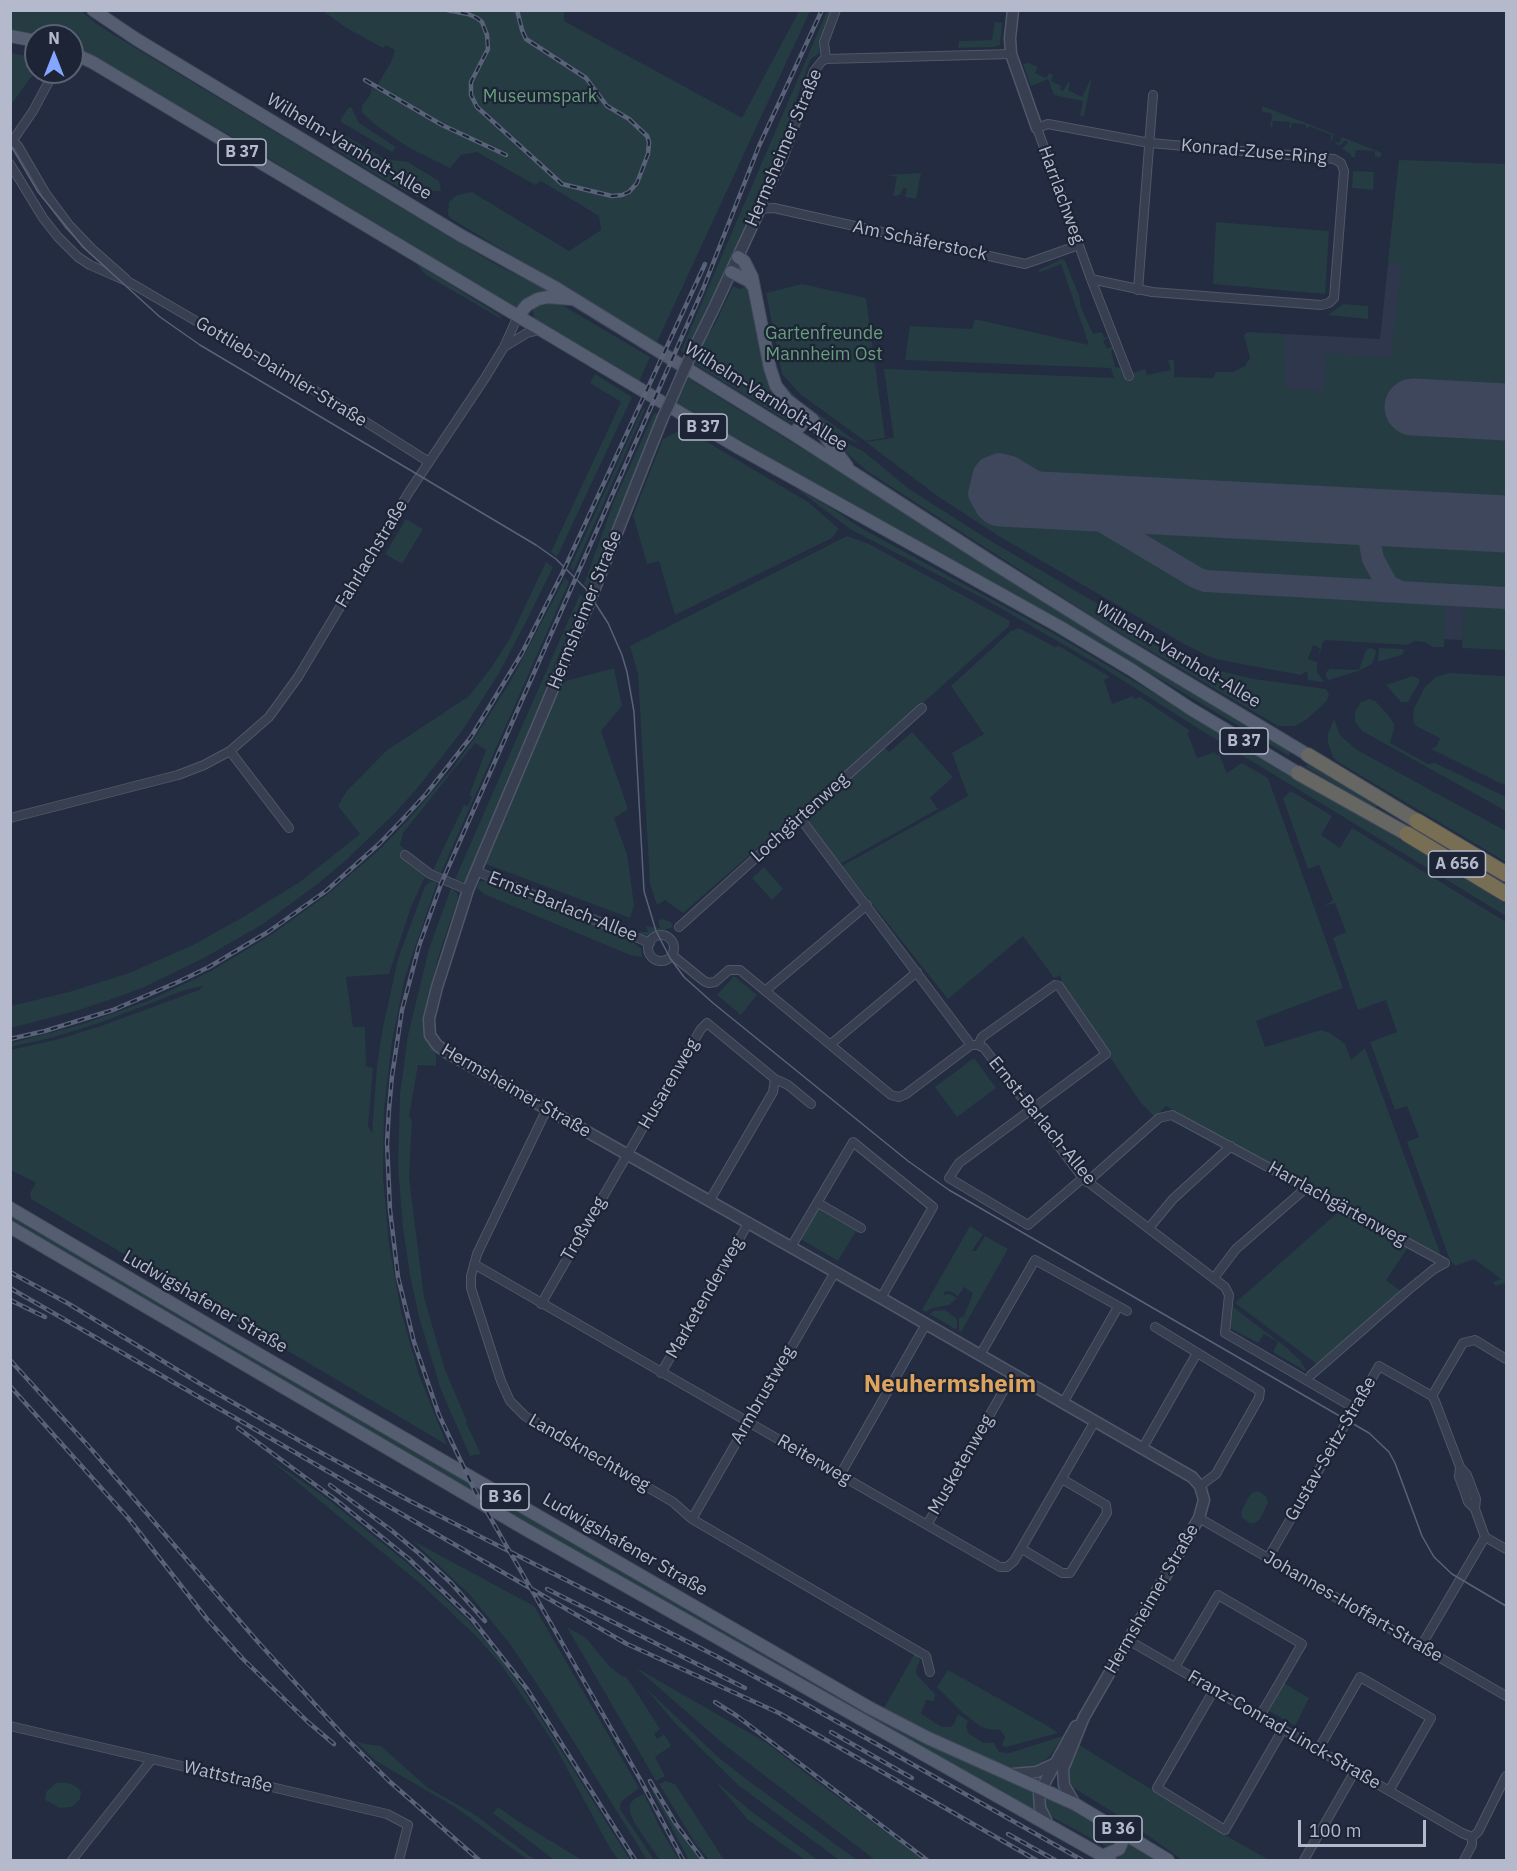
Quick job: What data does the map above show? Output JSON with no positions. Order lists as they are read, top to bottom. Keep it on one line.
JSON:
{"streets":{"highway":["Wilhelm-Varnholt-Allee","B 37","A 656"],"main road":["Ludwigshafener Straße","B 36"],"street":["Hermsheimer Straße","Konrad-Zuse-Ring","Harrlachweg","Am Schäferstock","Gottlieb-Daimler-Straße","Fahrlachstraße","Lochgärtenweg","Ernst-Barlach-Allee","Husarenweg","Harrlachgärtenweg","Troßweg","Marketenderweg","Armbrustweg","Gustav-Seitz-Straße","Landsknechtweg","Reiterweg","Musketenweg","Johannes-Hoffart-Straße","Franz-Conrad-Linck-Straße","Wattstraße"]},"crossings":[["Wilhelm-Varnholt-Allee","Fahrlachstraße"],["Wilhelm-Varnholt-Allee","A 656"],["Hermsheimer Straße","Harrlachweg"],["Hermsheimer Straße","Am Schäferstock"],["Hermsheimer Straße","Ernst-Barlach-Allee"],["Hermsheimer Straße","Husarenweg"],["Hermsheimer Straße","Troßweg"],["Hermsheimer Straße","Marketenderweg"],["Hermsheimer Straße","Ludwigshafener Straße"],["Hermsheimer Straße","Armbrustweg"],["Hermsheimer Straße","Landsknechtweg"],["Hermsheimer Straße","Reiterweg"],["Hermsheimer Straße","Musketenweg"],["Hermsheimer Straße","Johannes-Hoffart-Straße"],["Hermsheimer Straße","Franz-Conrad-Linck-Straße"],["Konrad-Zuse-Ring","Harrlachweg"],["Harrlachweg","Am Schäferstock"],["Gottlieb-Daimler-Straße","Fahrlachstraße"],["Ernst-Barlach-Allee","Harrlachgärtenweg"],["Ernst-Barlach-Allee","Gustav-Seitz-Straße"],["Husarenweg","Troßweg"],["Troßweg","Reiterweg"],["Marketenderweg","Reiterweg"],["Armbrustweg","Landsknechtweg"],["Armbrustweg","Reiterweg"],["Gustav-Seitz-Straße","Johannes-Hoffart-Straße"],["Landsknechtweg","Reiterweg"],["Reiterweg","Musketenweg"]],"districts":["Neuhermsheim"],"parks":["Museumspark","Gartenfreunde Mannheim Ost"],"scale_bar":"100 m","north":"top"}
